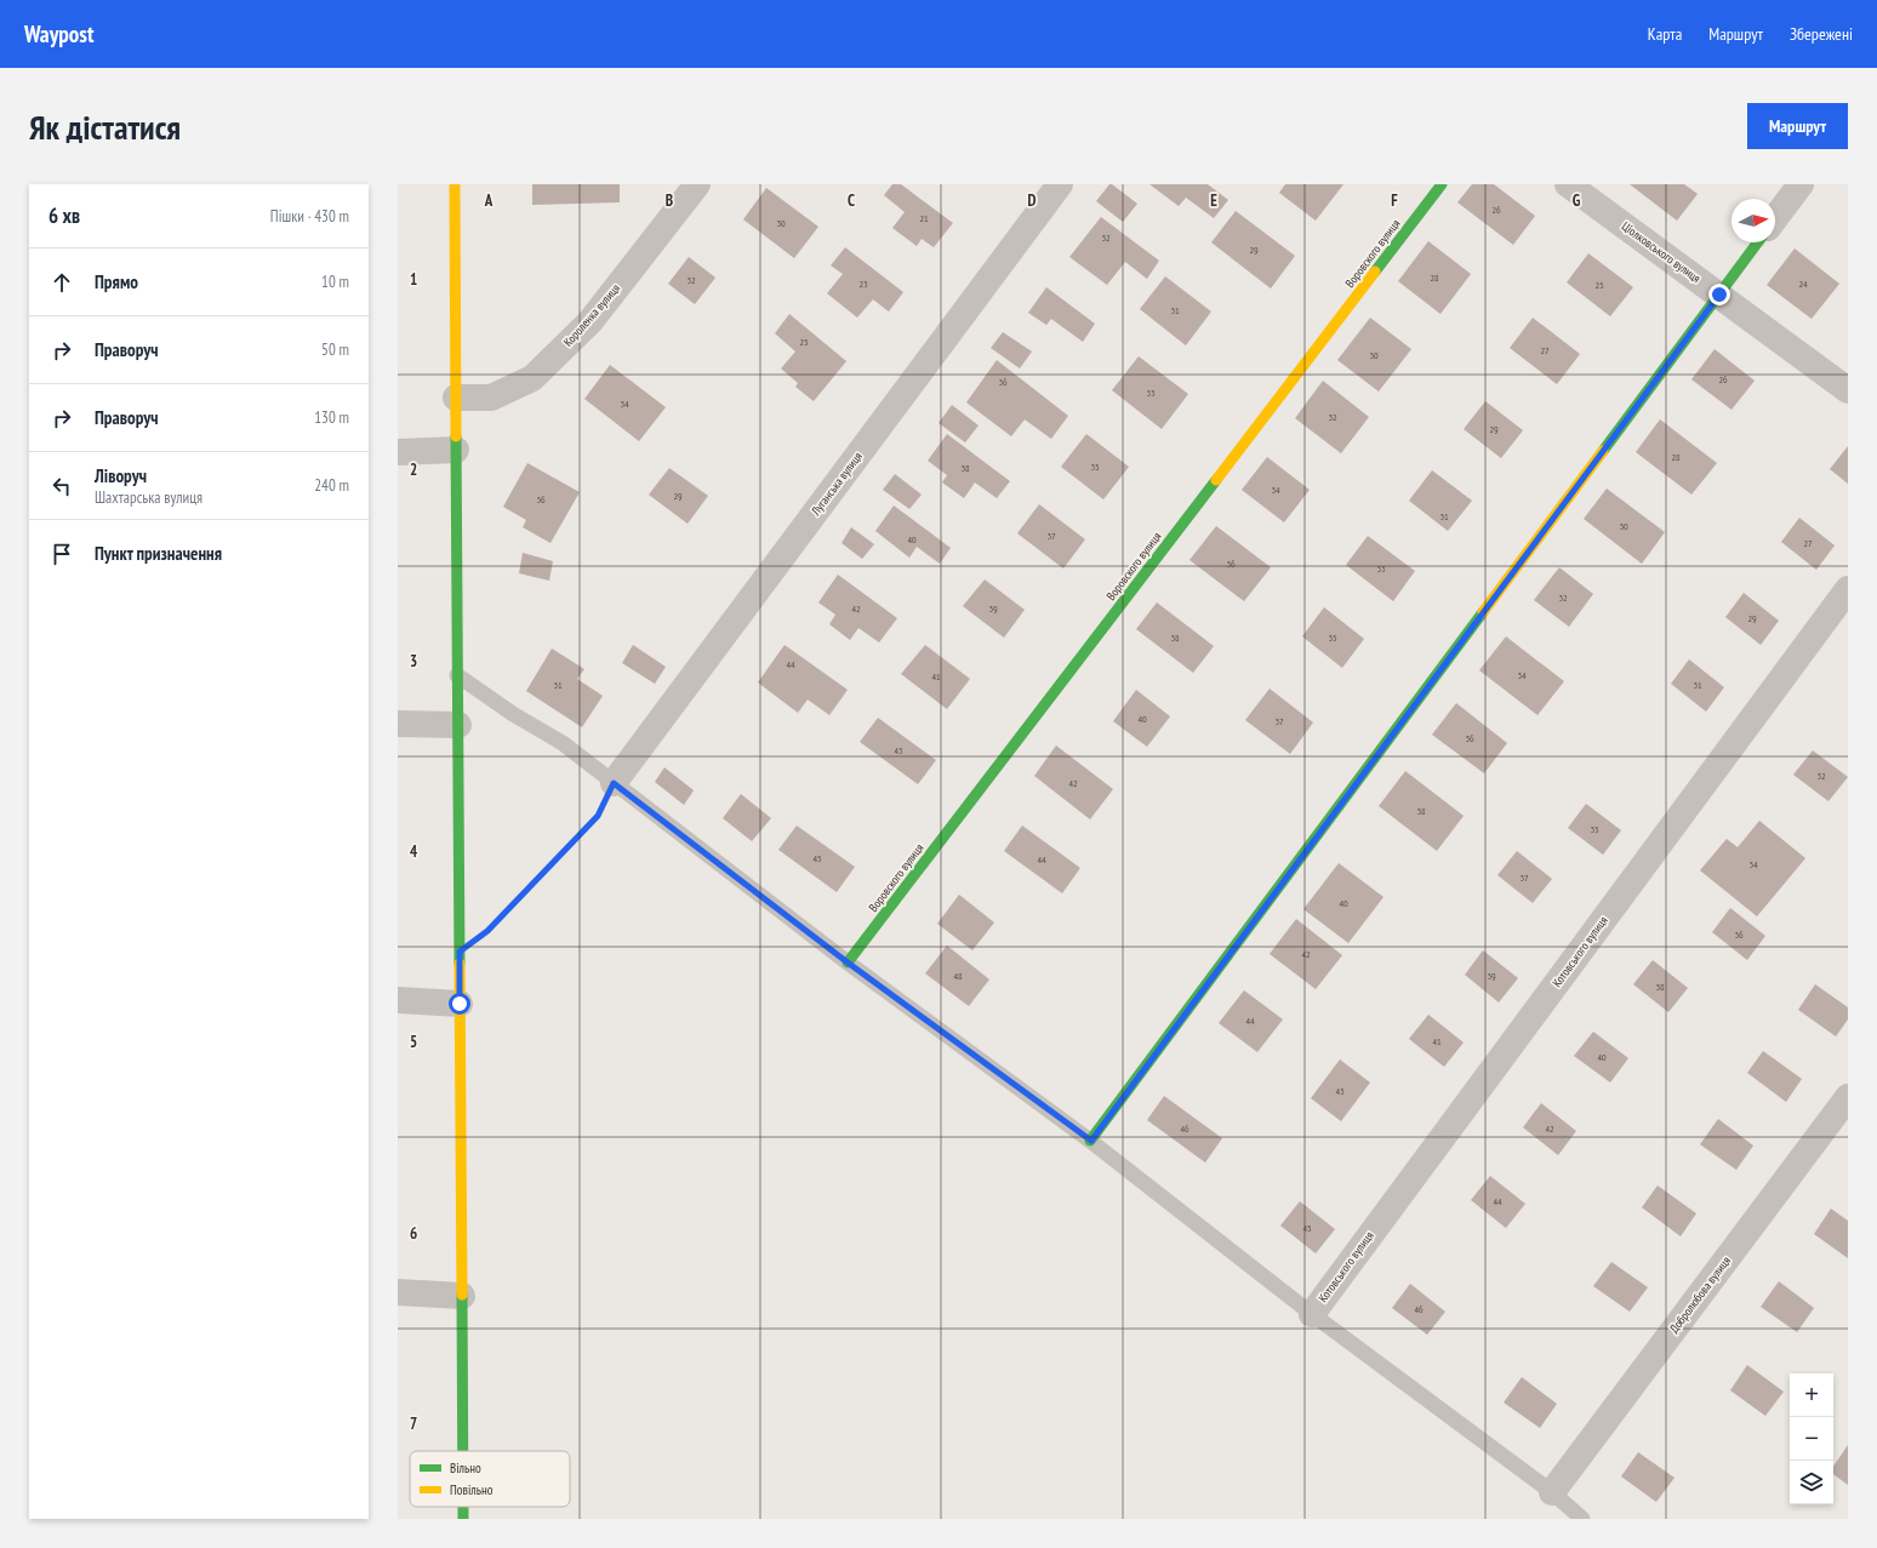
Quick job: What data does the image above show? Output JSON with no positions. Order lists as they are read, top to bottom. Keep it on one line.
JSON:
{"streets":{"street":["Ціолковського вулиця","Воровского вулиця","Короленка вулиця","Луганська вулиця","Котовського вулиця","Добролюбова вулиця"]},"house_numbers":["26","21","30","32","29","28","32","23","24","25","31","25","27","30","26","36","33","34","32","29","28","35","38","34","29","36","31","30","37","40","27","36","33","32","42","39","29","38","35","44","34","41","31","31","40","37","36","43","32","42","38","35","45","44","34","37","40","36","42","48","39","38","44","41","40","43","46","42","44","45","46"],"legend":["Вільно","Повільно"],"north":"right","page":{"header":"Waypost","nav":["Карта","Маршрут","Збережені"],"buttons":"Маршрут","title":"Як дістатися","heading":["6 хв","Пішки · 430 m"],"list":[["Прямо","10 m"],["Праворуч","50 m"],["Праворуч","130 m"],["Ліворуч","Шахтарська вулиця","240 m"],"Пункт призначення"],"map_buttons":["+","−"]},"grid":{"columns":["A","B","C","D","E","F","G"],"rows":["1","2","3","4","5","6","7"]}}
